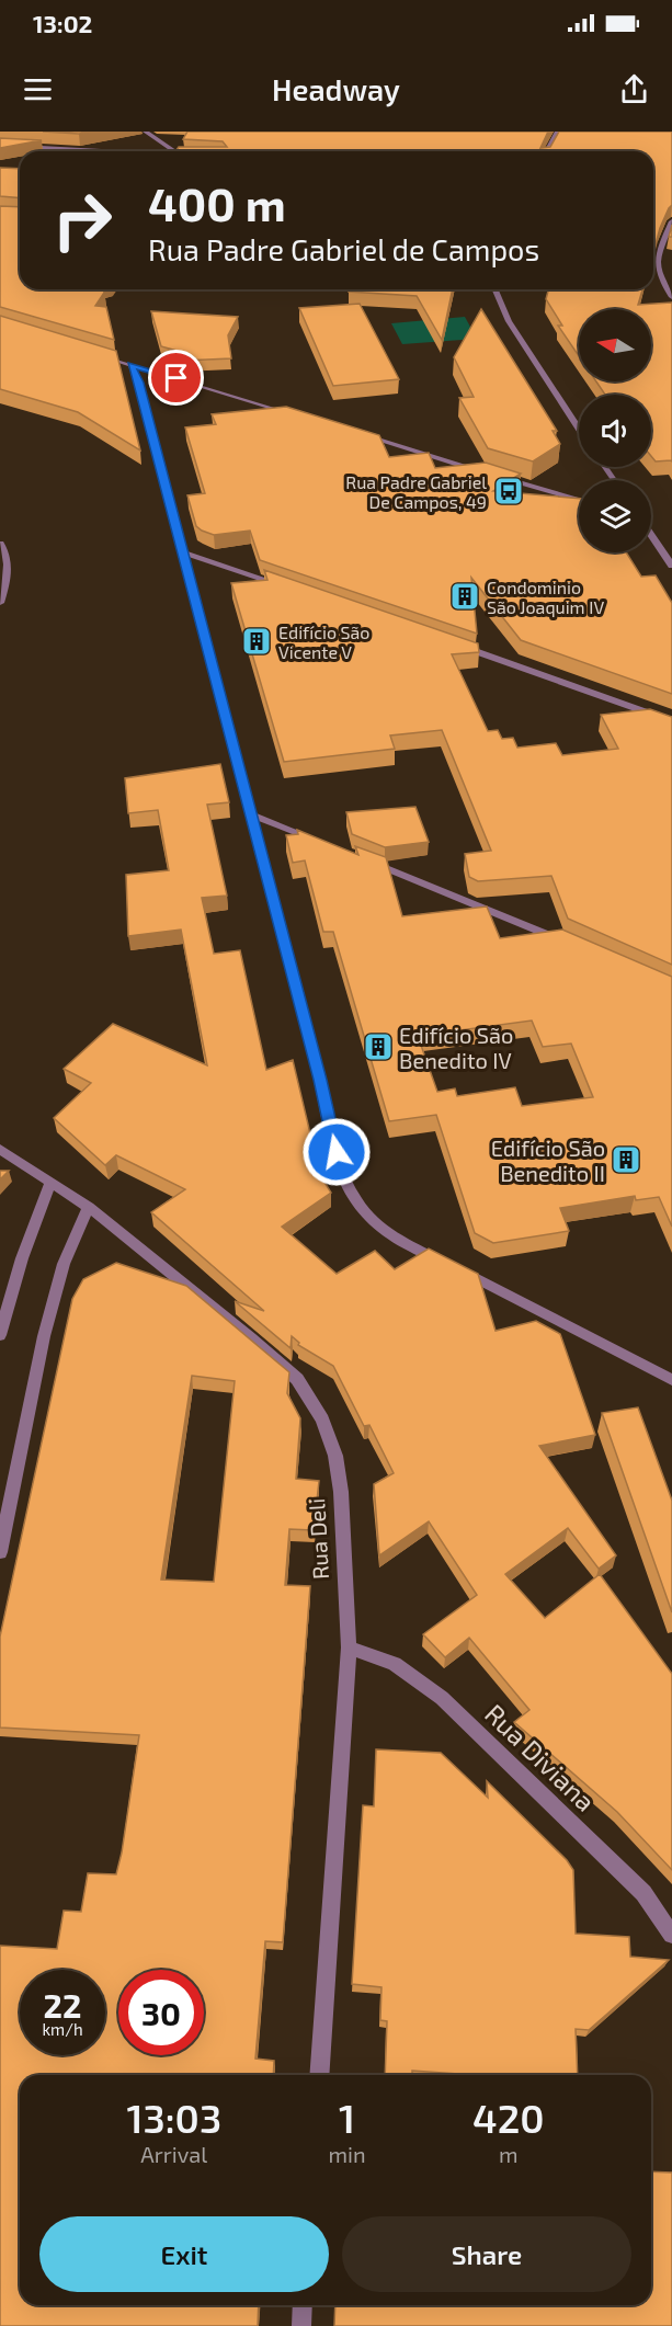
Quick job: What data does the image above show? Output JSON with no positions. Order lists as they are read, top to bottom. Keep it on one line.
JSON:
{"streets":{"street":["Rua Deli","Rua Diviana"]},"crossings":[["Rua Deli","Rua Diviana"]],"places":{"bus stop":["Rua Padre Gabriel De Campos, 49"],"building":["Condominio São Joaquim IV","Edifício São Vicente V","Edifício São Benedito IV","Edifício São Benedito II"]},"north":"left","page":{"status":"13:02","header":"Headway","turn":["400 m","Rua Padre Gabriel de Campos"],"speed":"22 km/h","limit":"30","eta":["13:03","Arrival","1","min","420","m"],"buttons":["Exit","Share"]}}
